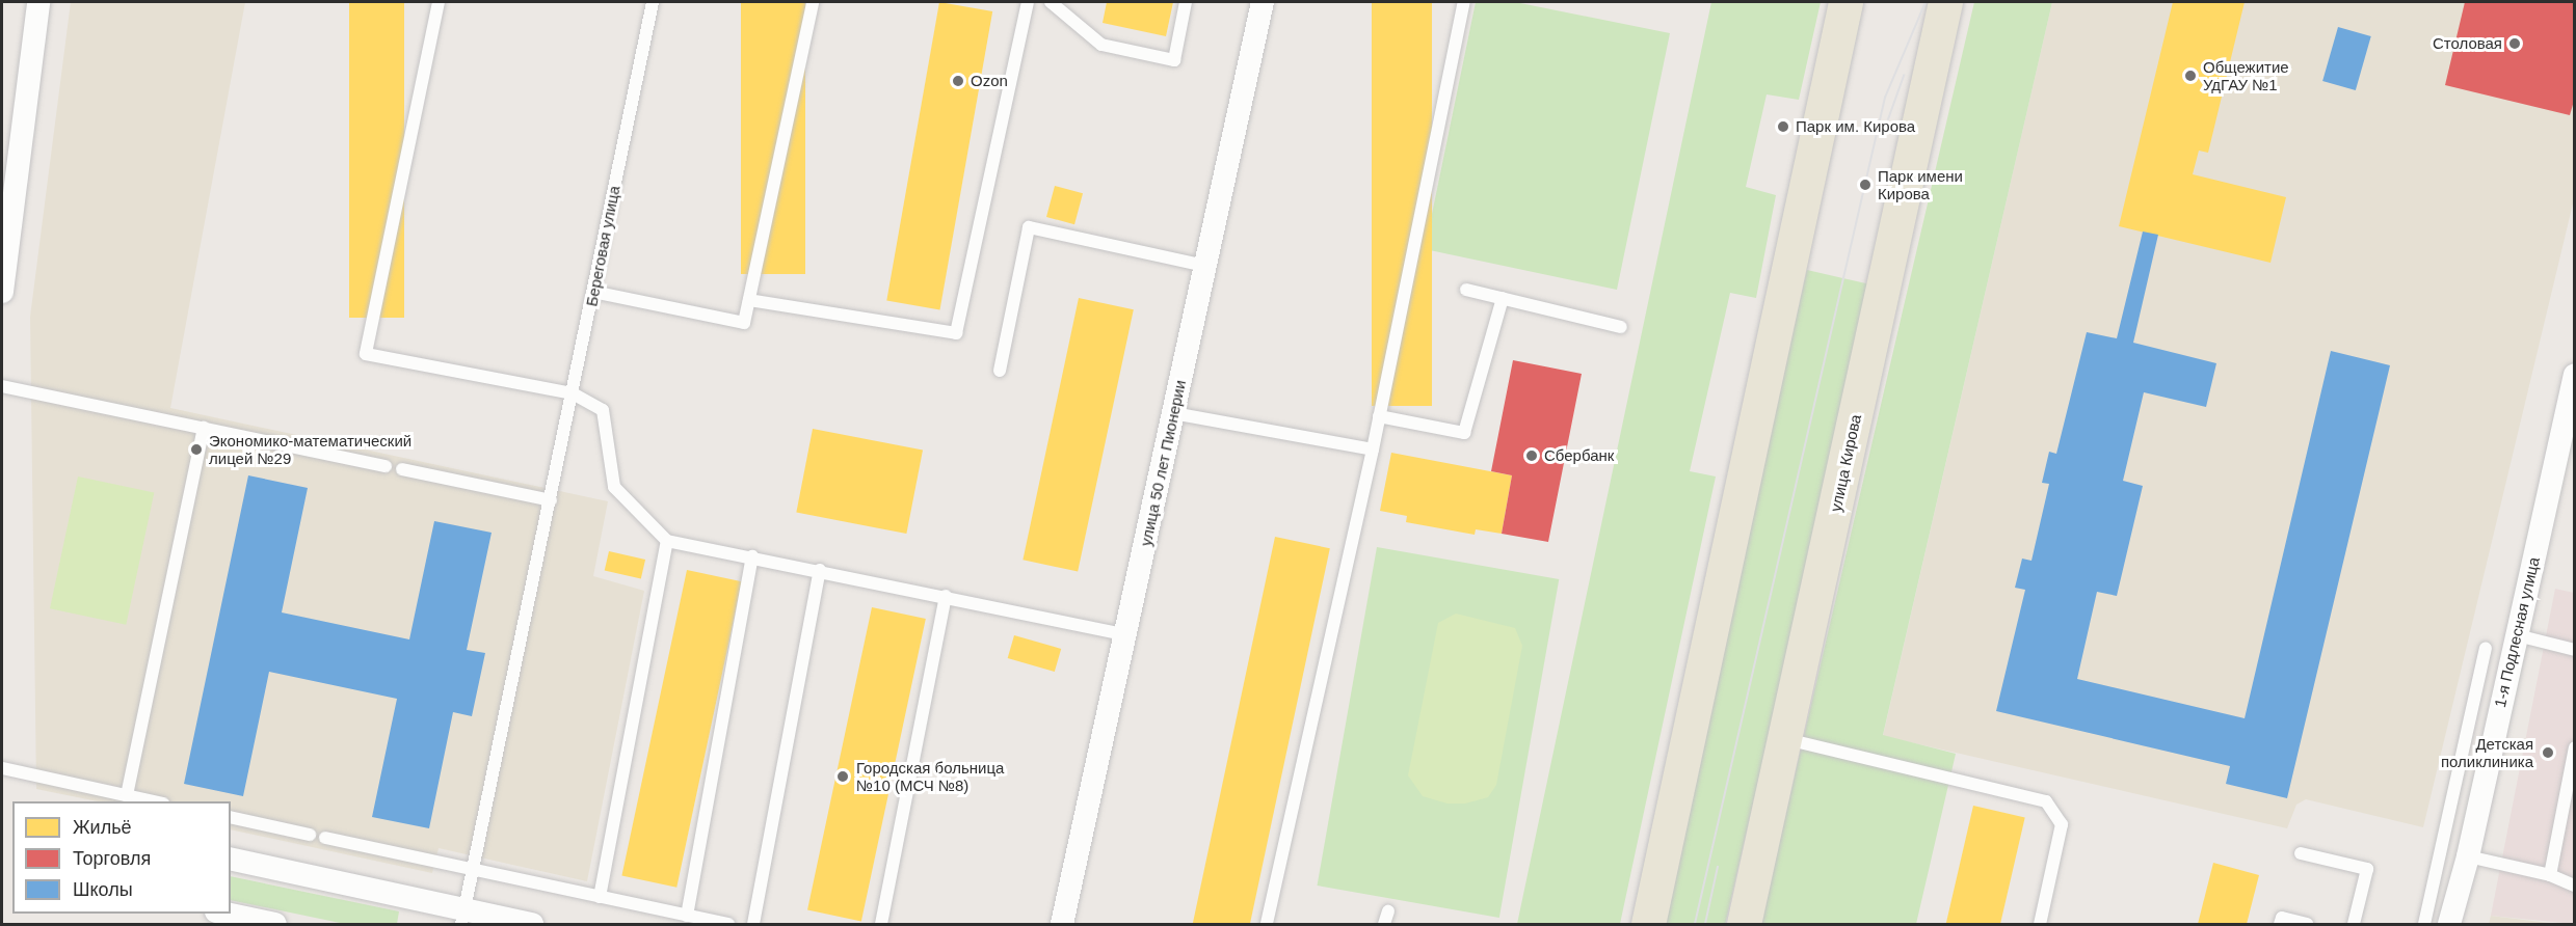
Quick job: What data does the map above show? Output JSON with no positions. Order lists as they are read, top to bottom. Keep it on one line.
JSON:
{"streets":{"main road":["улица Кирова"],"street":["улица 50 лет Пионерии","1-я Подлесная улица"],"lane":["Береговая улица"]},"places":["Столовая","Общежитие УдГАУ №1","Ozon","Парк им. Кирова","Парк имени Кирова","Экономико-математический лицей №29","Сбербанк","Детская поликлиника","Городская больница №10 (МСЧ №8)"],"legend":["Жильё","Торговля","Школы"]}
